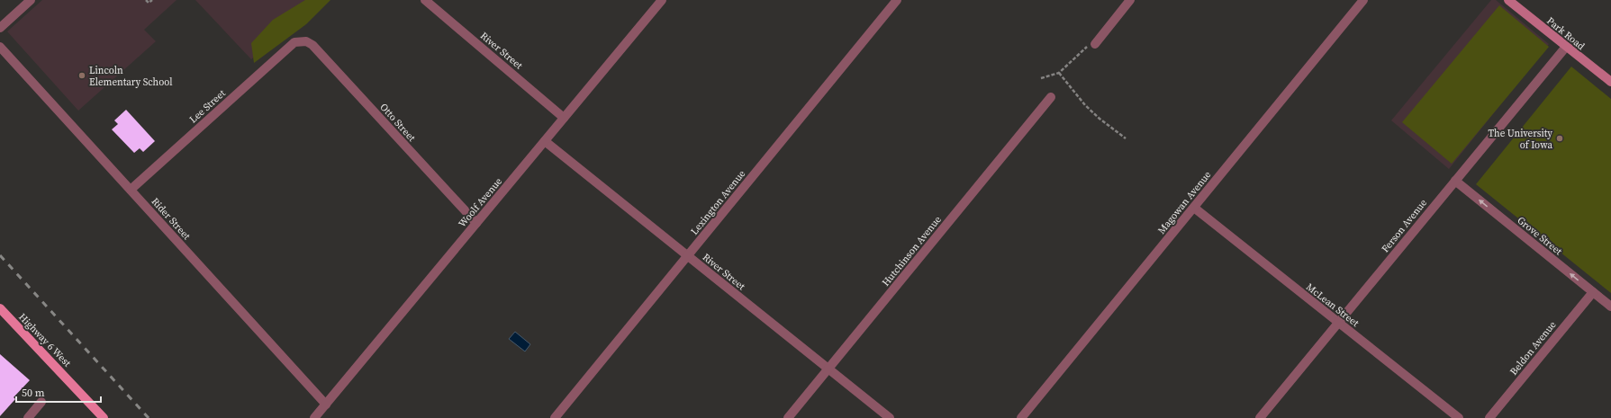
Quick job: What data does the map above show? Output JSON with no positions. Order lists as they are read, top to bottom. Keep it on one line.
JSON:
{"streets":{"main road":["Highway 6 West"],"street":["Park Road","River Street","Lee Street","Otto Street","Woolf Avenue","Lexington Avenue","Magowan Avenue","Rider Street","Ferson Avenue","Grove Street","Hutchinson Avenue","McLean Street","Beldon Avenue"]},"crossings":[["Park Road","Ferson Avenue"],["River Street","Woolf Avenue"],["River Street","Lexington Avenue"],["River Street","Hutchinson Avenue"],["Lee Street","Otto Street"],["Lee Street","Rider Street"],["Otto Street","Woolf Avenue"],["Woolf Avenue","Rider Street"],["Magowan Avenue","McLean Street"],["Ferson Avenue","Grove Street"],["Ferson Avenue","McLean Street"],["Grove Street","Beldon Avenue"]],"one_way":["Grove Street"],"places":["Lincoln Elementary School","The University of Iowa"],"scale_bar":"50 m"}
